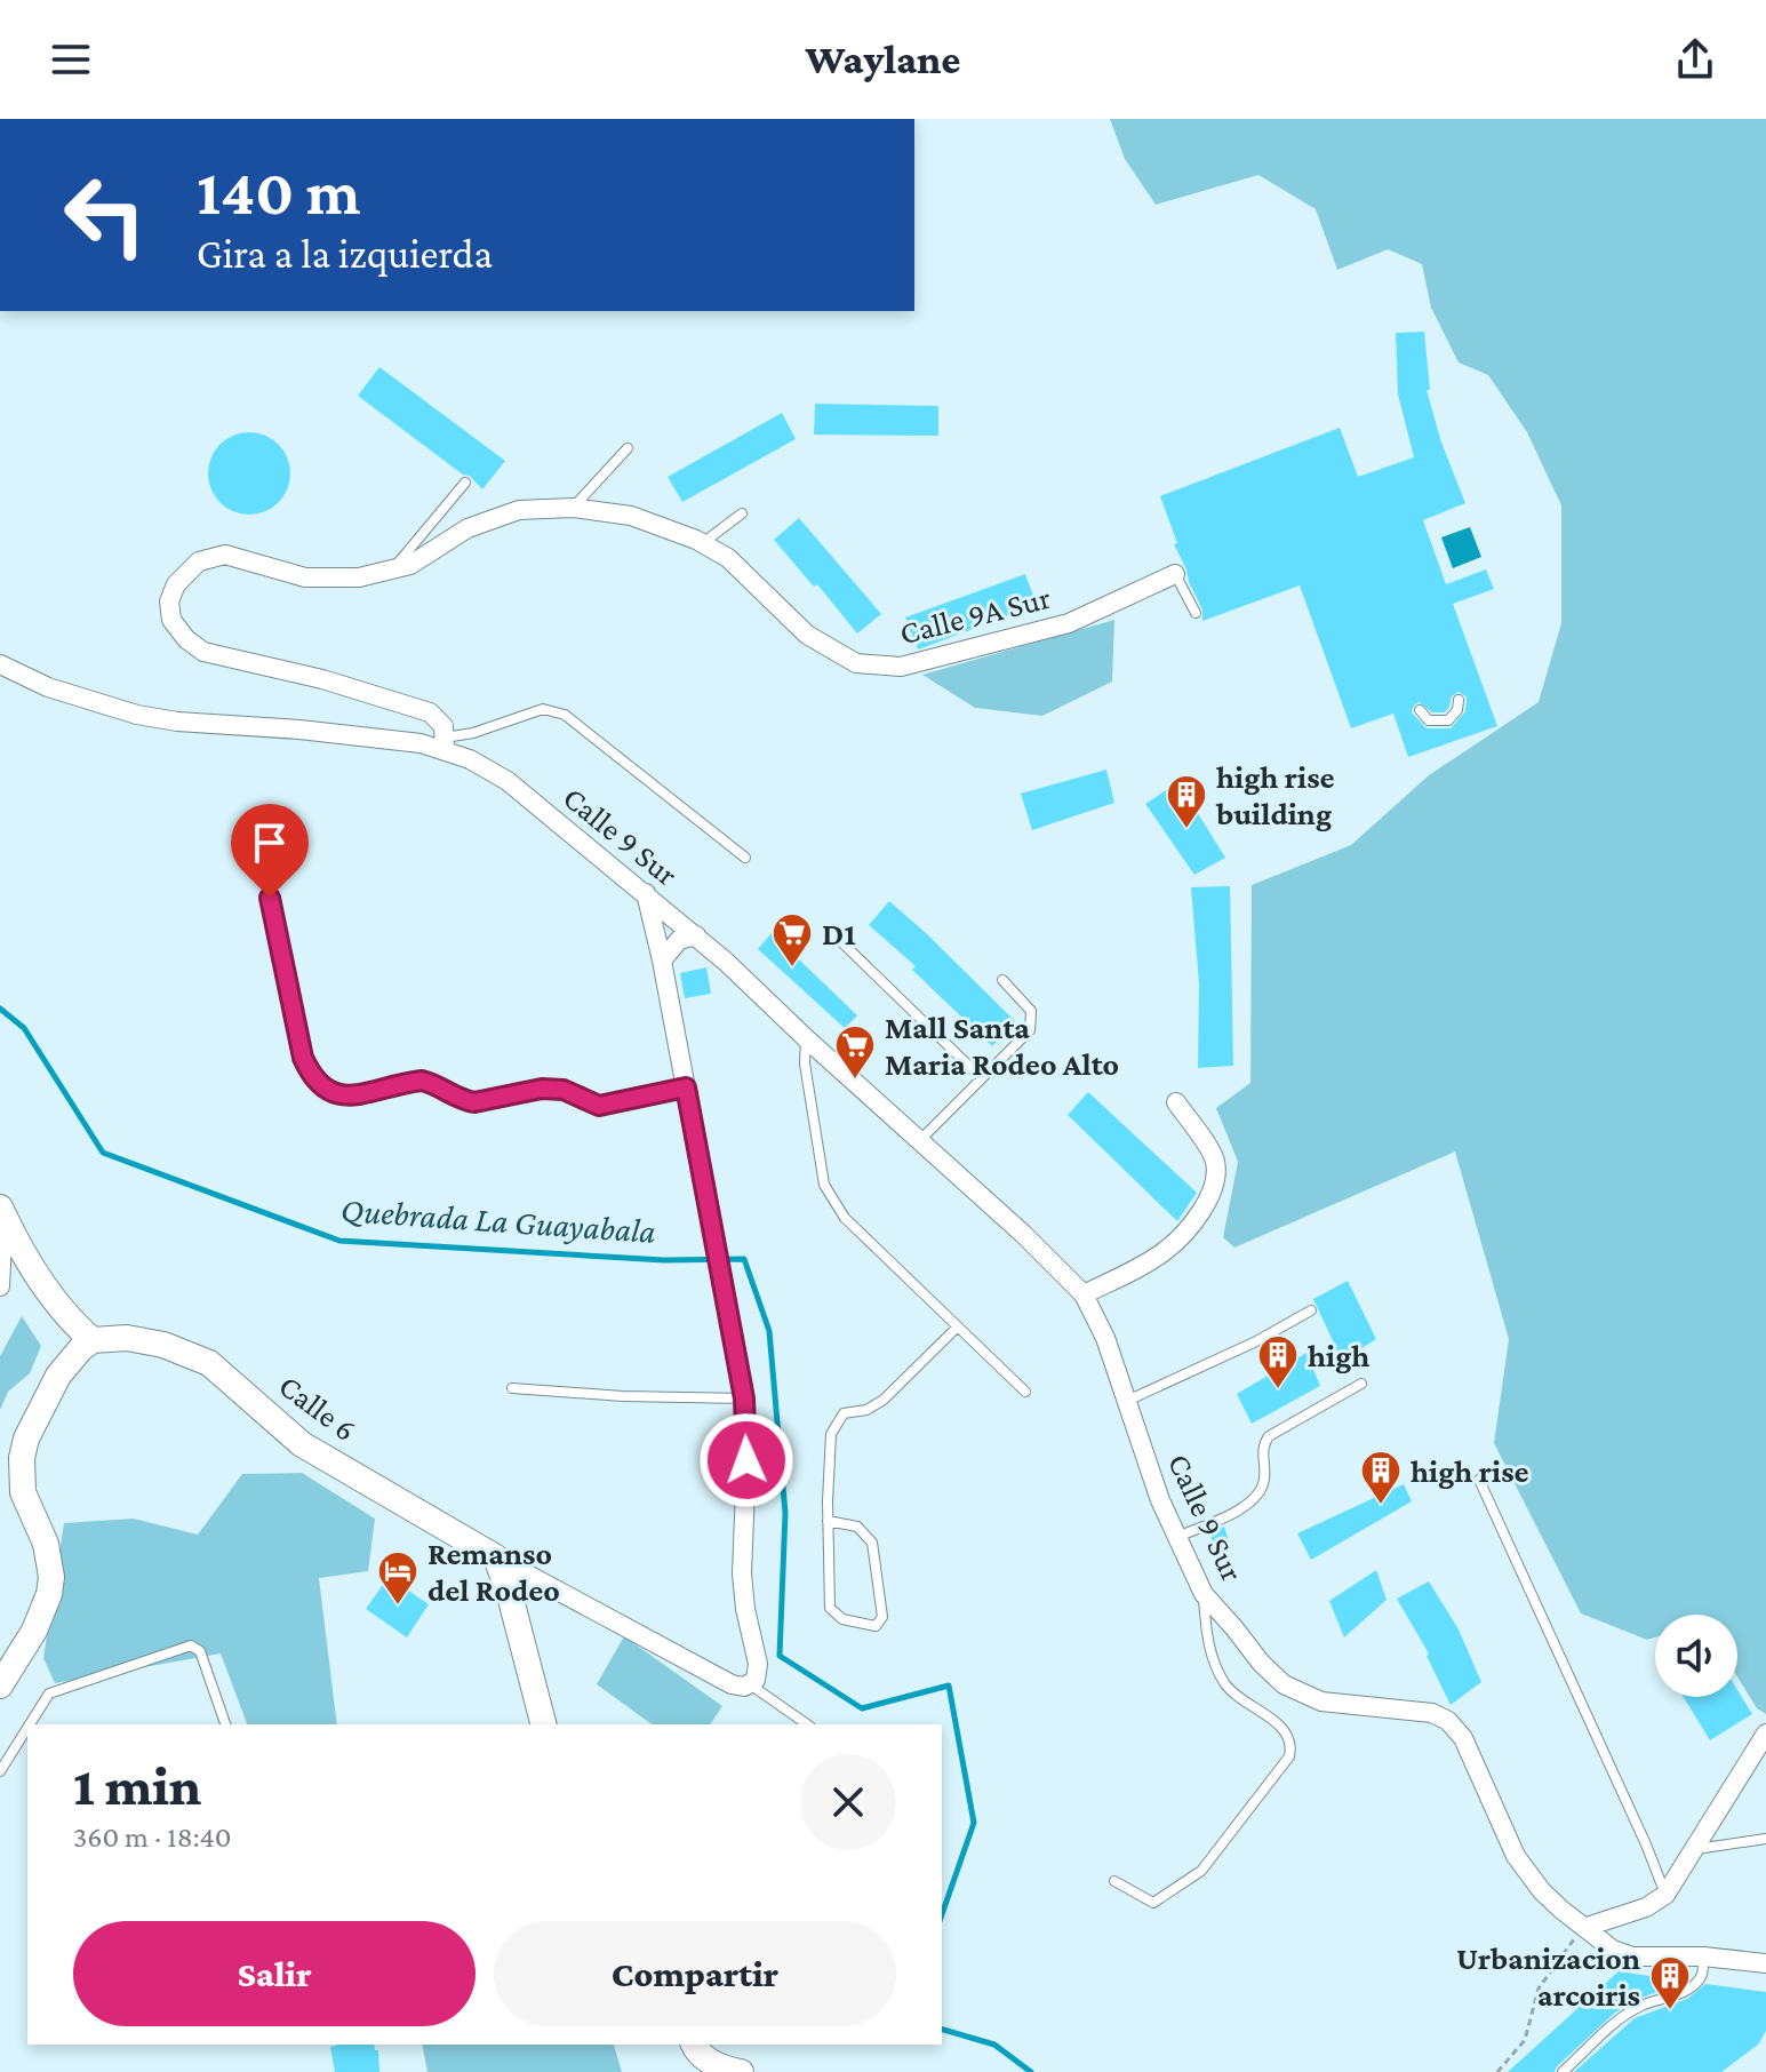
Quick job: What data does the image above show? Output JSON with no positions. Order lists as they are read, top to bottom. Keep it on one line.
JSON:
{"streets":{"street":["Calle 9A Sur","Calle 9 Sur","Calle 6"]},"crossings":[["Calle 9A Sur","Calle 9 Sur"]],"water":["Quebrada La Guayabala"],"places":{"building":["high rise building","high","high rise","Urbanizacion arcoiris"],"supermarket":["D1","Mall Santa Maria Rodeo Alto"],"hotel":["Remanso del Rodeo"]},"page":{"header":"Waylane","turn":["140 m","Gira a la izquierda"],"heading":["1 min","360 m · 18:40"],"buttons":["Salir","Compartir"]}}
